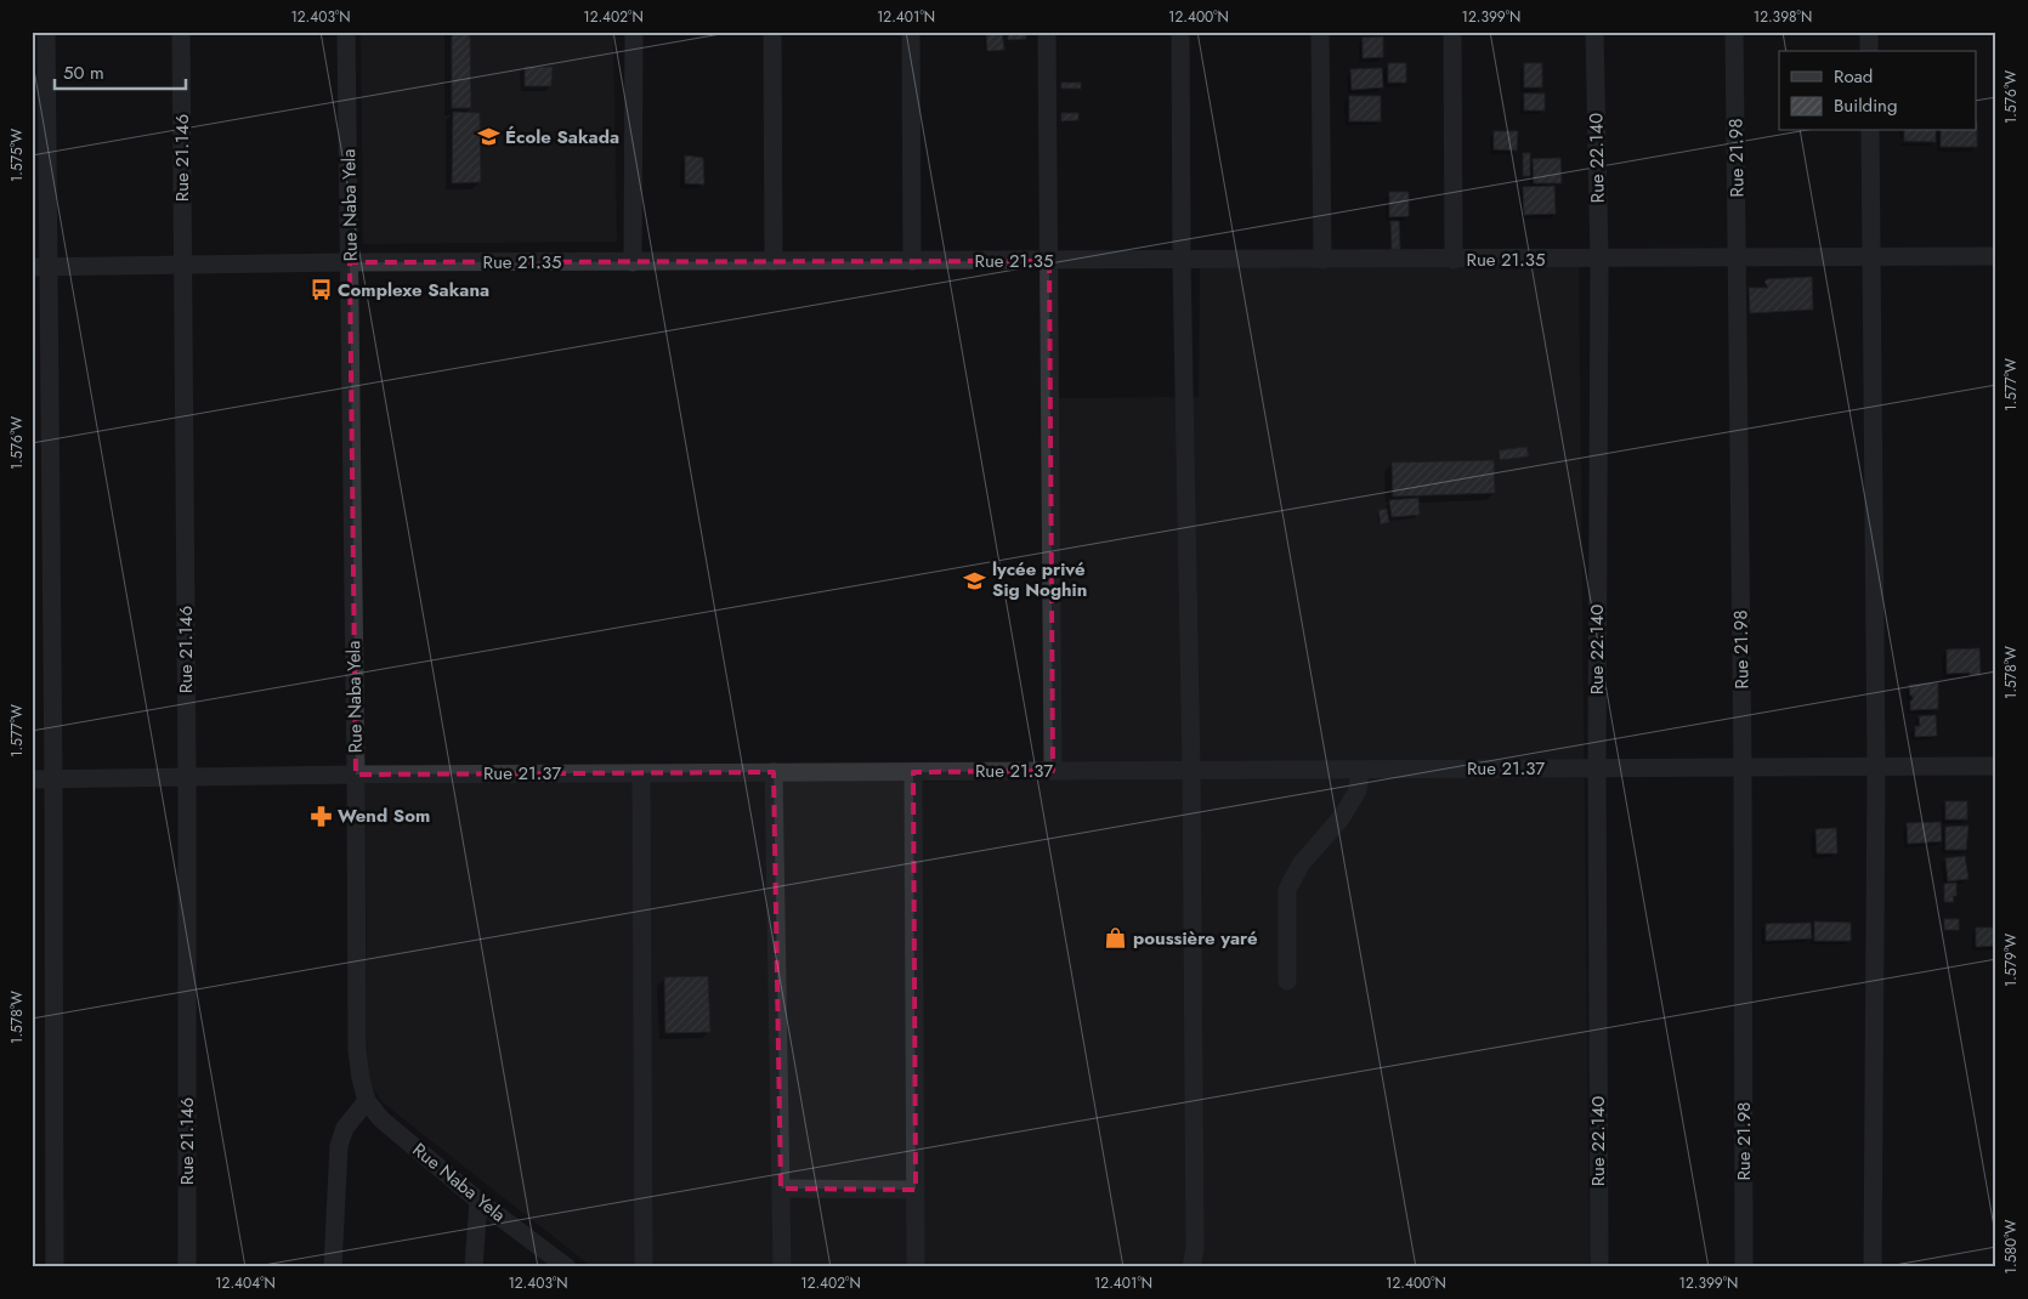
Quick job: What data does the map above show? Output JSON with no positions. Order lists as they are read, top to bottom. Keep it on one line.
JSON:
{"streets":{"street":["Rue 21.146","Rue 22.140","Rue 21.98","Rue Naba Yela","Rue 21.35","Rue 21.37"]},"crossings":[["Rue 21.146","Rue 21.35"],["Rue 21.146","Rue 21.37"],["Rue 22.140","Rue 21.35"],["Rue 22.140","Rue 21.37"],["Rue 21.98","Rue 21.35"],["Rue 21.98","Rue 21.37"],["Rue Naba Yela","Rue 21.35"],["Rue Naba Yela","Rue 21.37"]],"places":{"school or university":["École Sakada","lycée privé Sig Noghin"],"bus stop":["Complexe Sakana"],"pharmacy":["Wend Som"],"shop":["poussière yaré"]},"legend":["Road","Building"],"scale_bar":"50 m","coordinates":["12.403°N","12.402°N","12.401°N","12.400°N","12.399°N","12.398°N","1.576°W","1.575°W","1.577°W","1.578°W","1.579°W","1.580°W","12.404°N"]}
